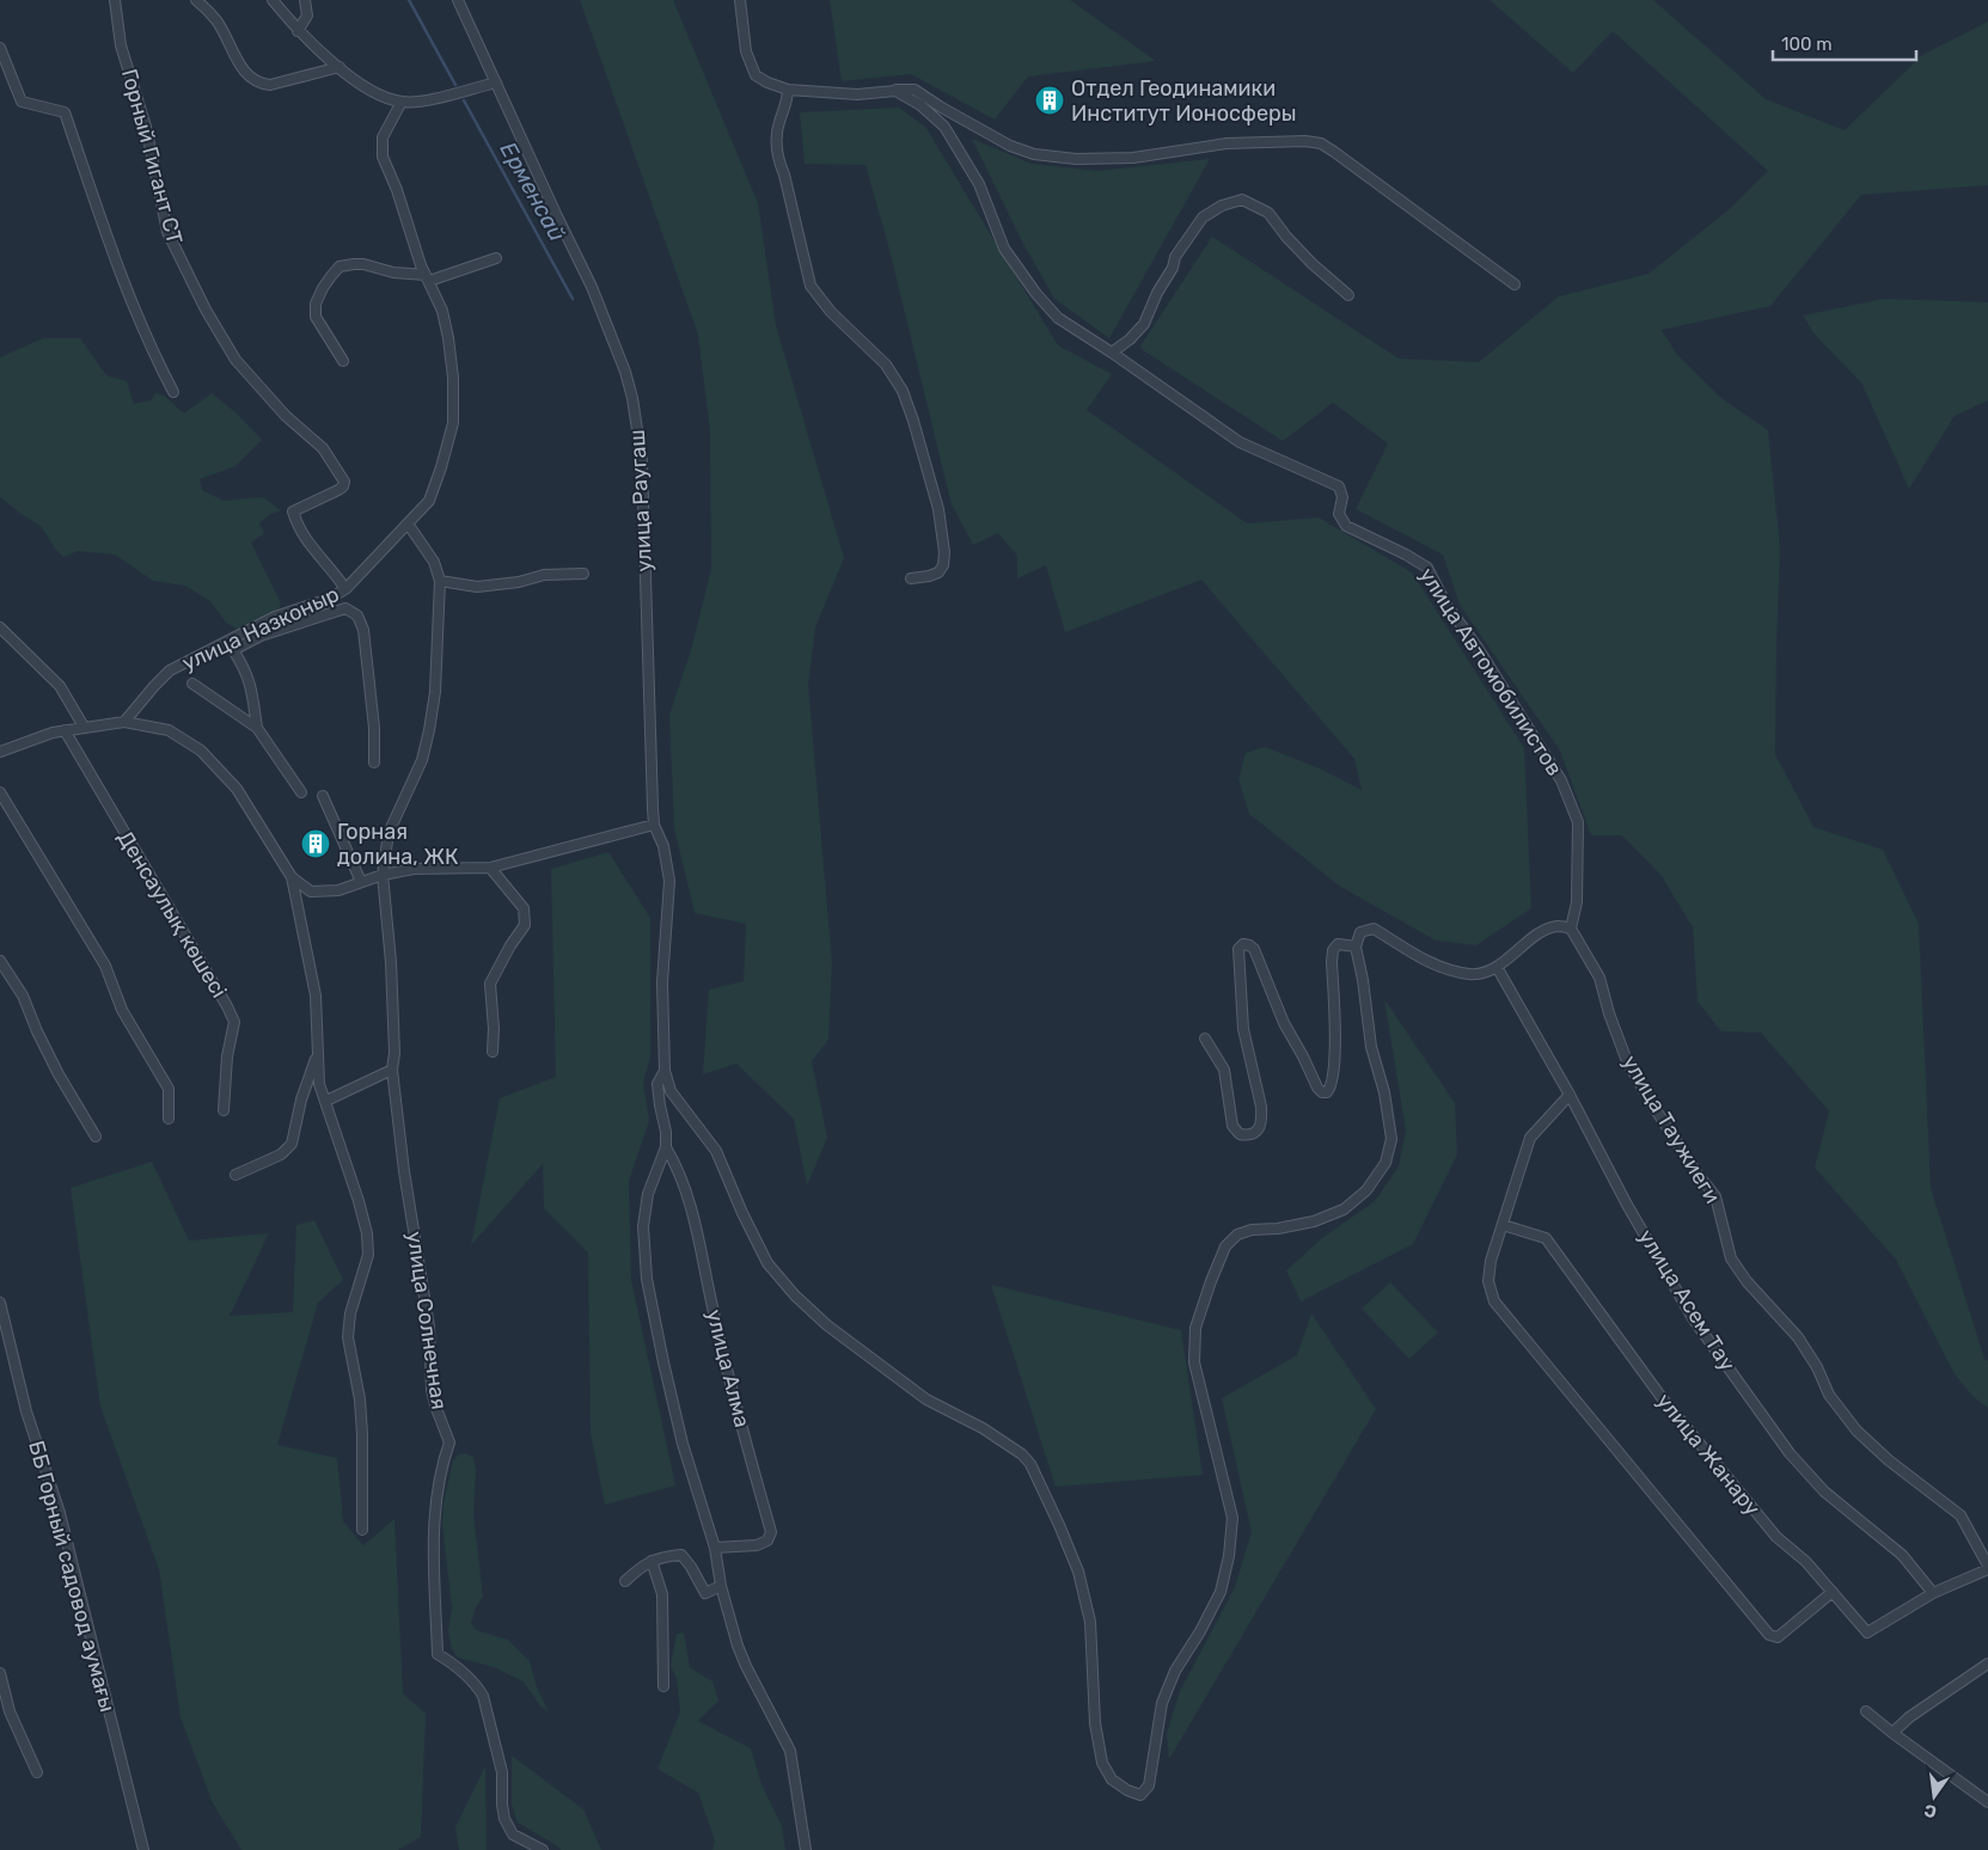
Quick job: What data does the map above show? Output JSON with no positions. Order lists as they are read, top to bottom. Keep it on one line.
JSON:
{"streets":{"street":["Горный Гигант СТ","улица Раугаш","улица Назконыр","улица Автомобилистов","Денсаулық көшесі","улица Таужиеги","улица Асем Тау","улица Солнечная","улица Алма","улица Жанару","ББ Горный садовод аумағы"]},"crossings":[["Горный Гигант СТ","улица Назконыр"],["улица Автомобилистов","улица Таужиеги"],["улица Асем Тау","улица Жанару"]],"water":["Ерменсай"],"places":{"building":["Отдел Геодинамики Институт Ионосферы","Горная долина, ЖК"]},"scale_bar":"100 m","north":"bottom"}
